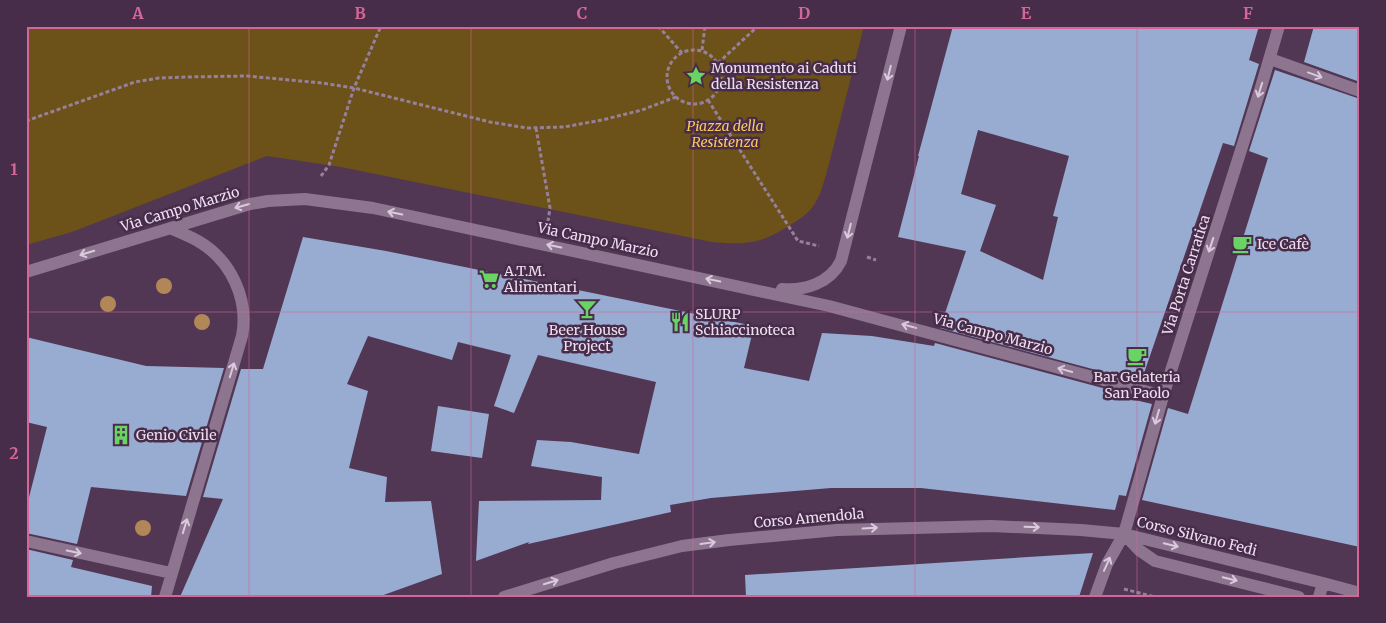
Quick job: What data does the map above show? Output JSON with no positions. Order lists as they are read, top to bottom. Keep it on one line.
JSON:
{"streets":{"street":["Via Campo Marzio","Via Porta Carratica","Corso Amendola","Corso Silvano Fedi"]},"crossings":[["Via Campo Marzio","Via Porta Carratica"],["Via Porta Carratica","Corso Amendola"],["Via Porta Carratica","Corso Silvano Fedi"],["Corso Amendola","Corso Silvano Fedi"]],"one_way":["Via Campo Marzio","Corso Amendola","Corso Silvano Fedi"],"parks":["Piazza della Resistenza"],"places":{"place":["Monumento ai Caduti della Resistenza"],"cafe":["Ice Cafè","Bar Gelateria San Paolo"],"supermarket":["A.T.M. Alimentari"],"bar":["Beer House Project"],"restaurant":["SLURP Schiaccinoteca"],"building":["Genio Civile"]},"grid":{"columns":["A","B","C","D","E","F"],"rows":["1","2"]}}
